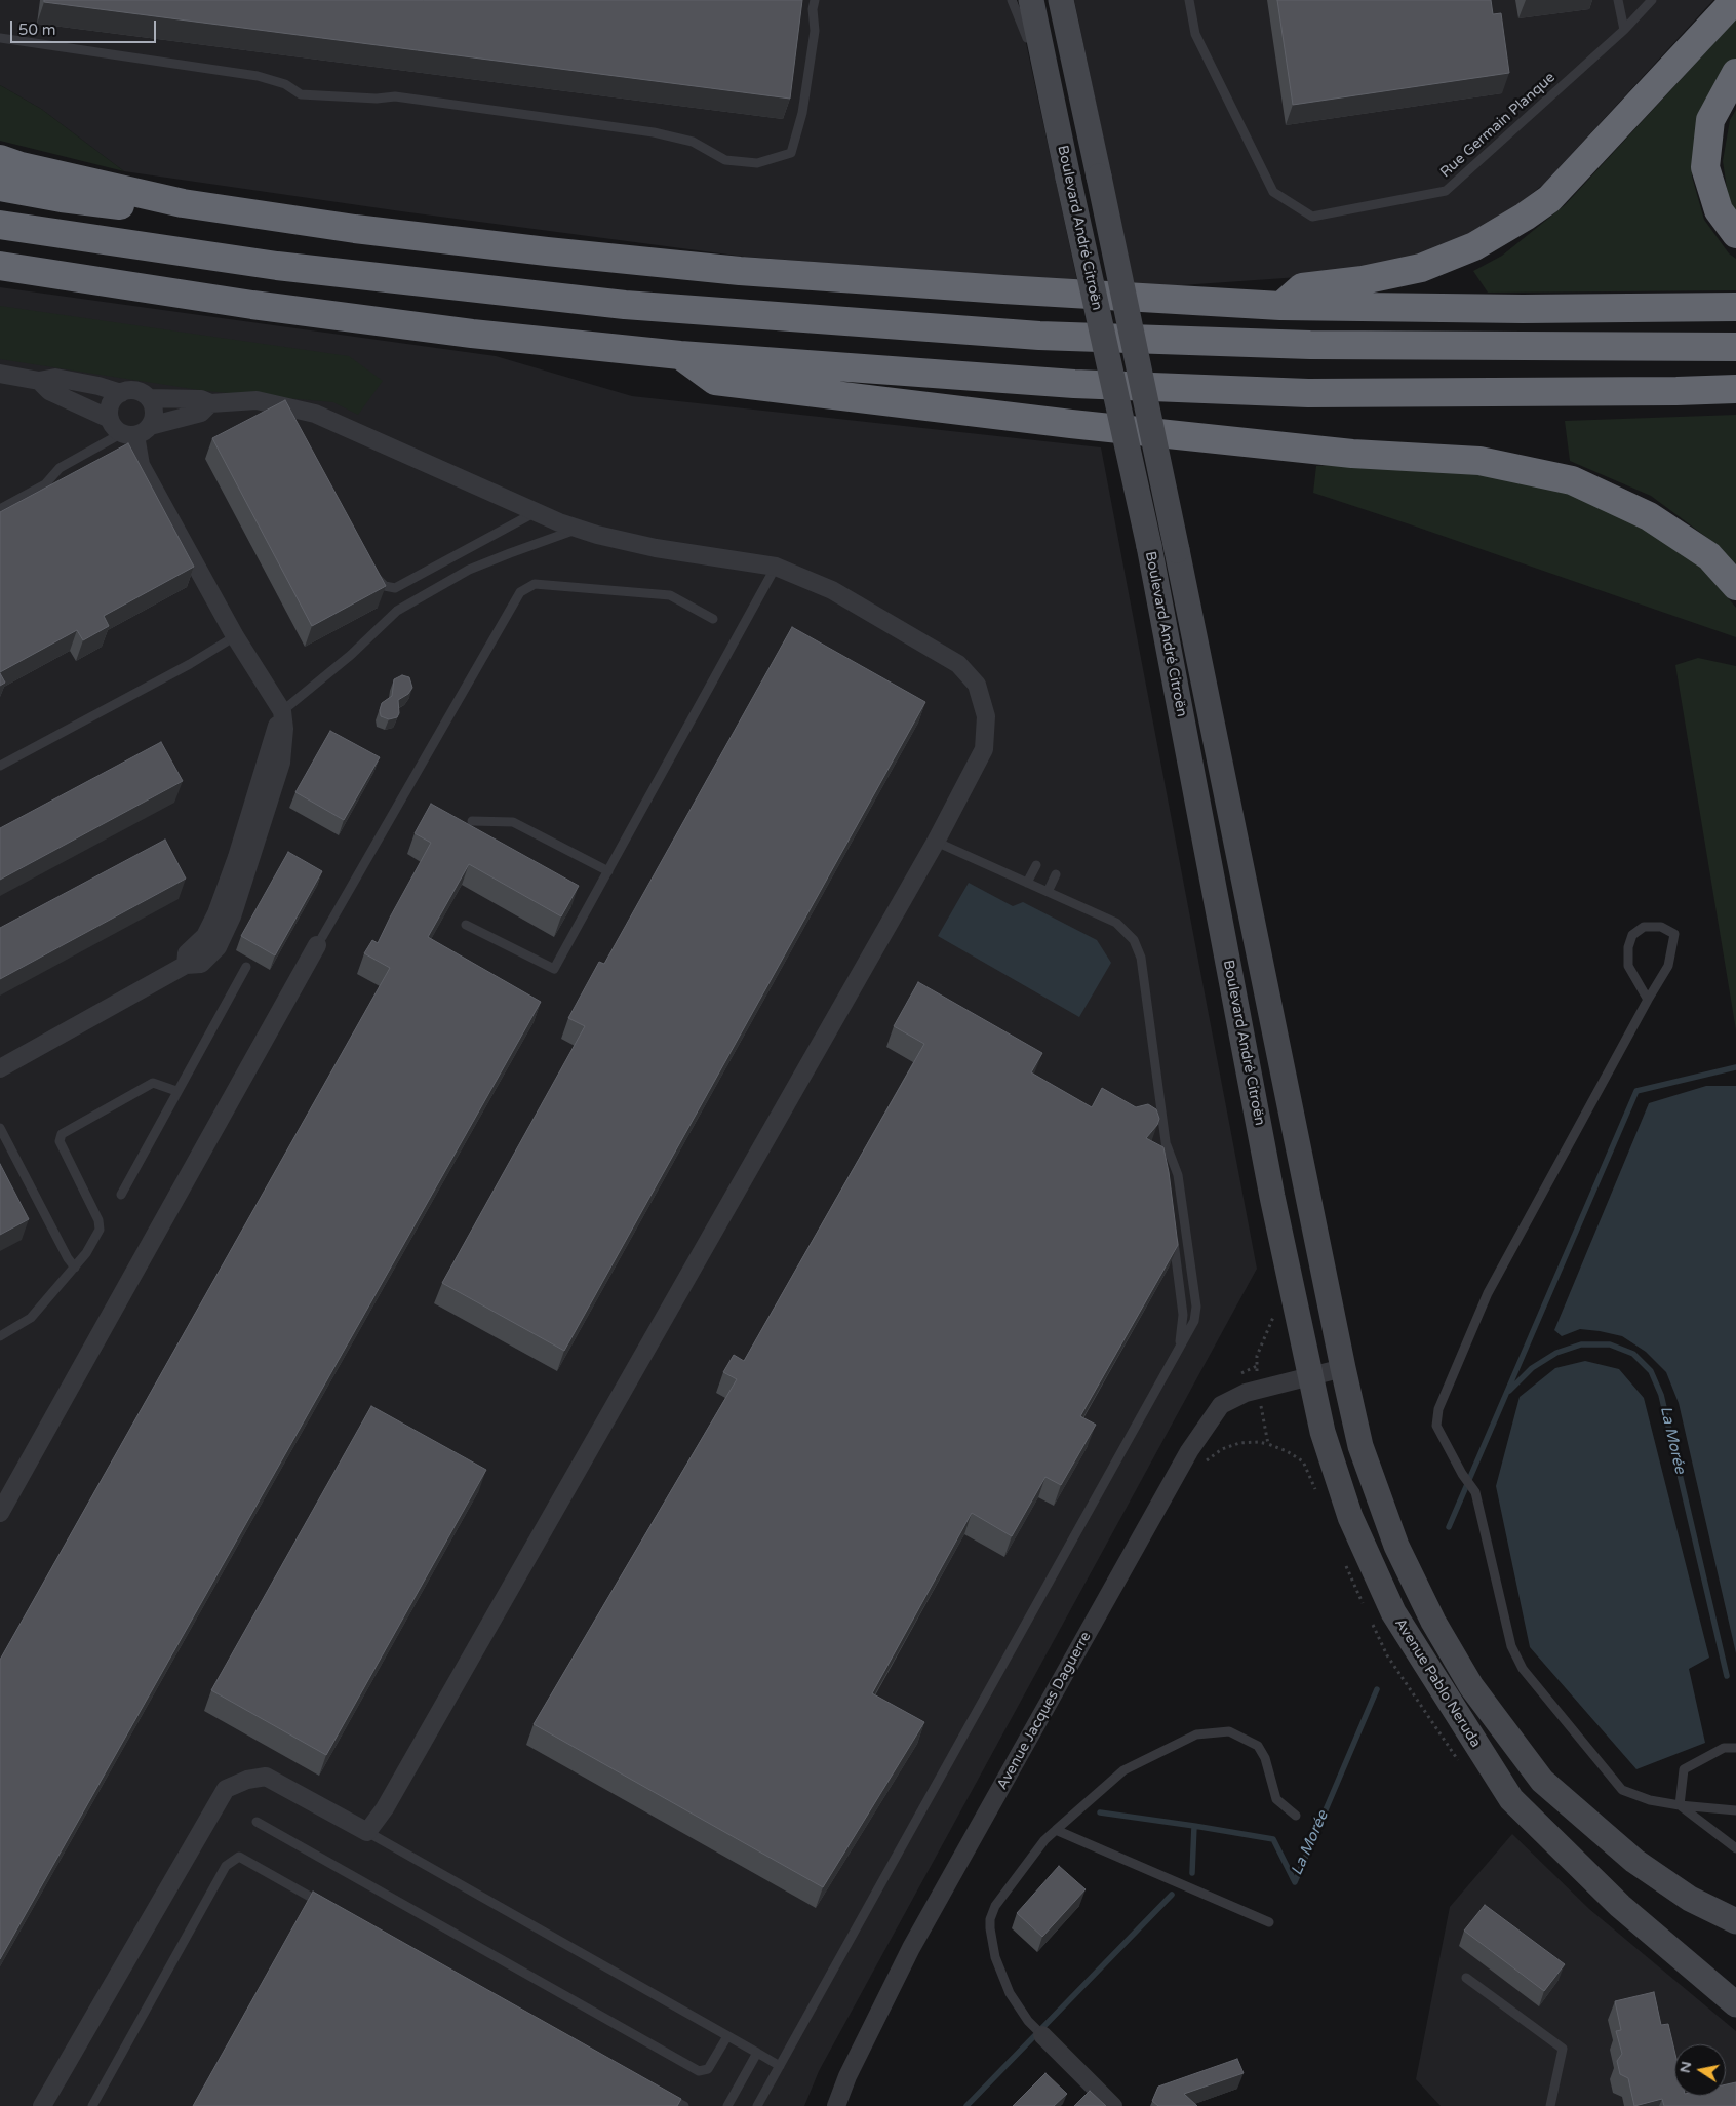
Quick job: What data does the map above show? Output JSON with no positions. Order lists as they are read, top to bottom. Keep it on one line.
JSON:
{"streets":{"main road":["Boulevard André Citroën","Avenue Pablo Neruda"],"street":["Avenue Jacques Daguerre"],"lane":["Rue Germain Planque"]},"crossings":[["Boulevard André Citroën","Avenue Pablo Neruda"],["Avenue Pablo Neruda","Avenue Jacques Daguerre"]],"water":["La Morée"],"scale_bar":"50 m","north":"left"}
